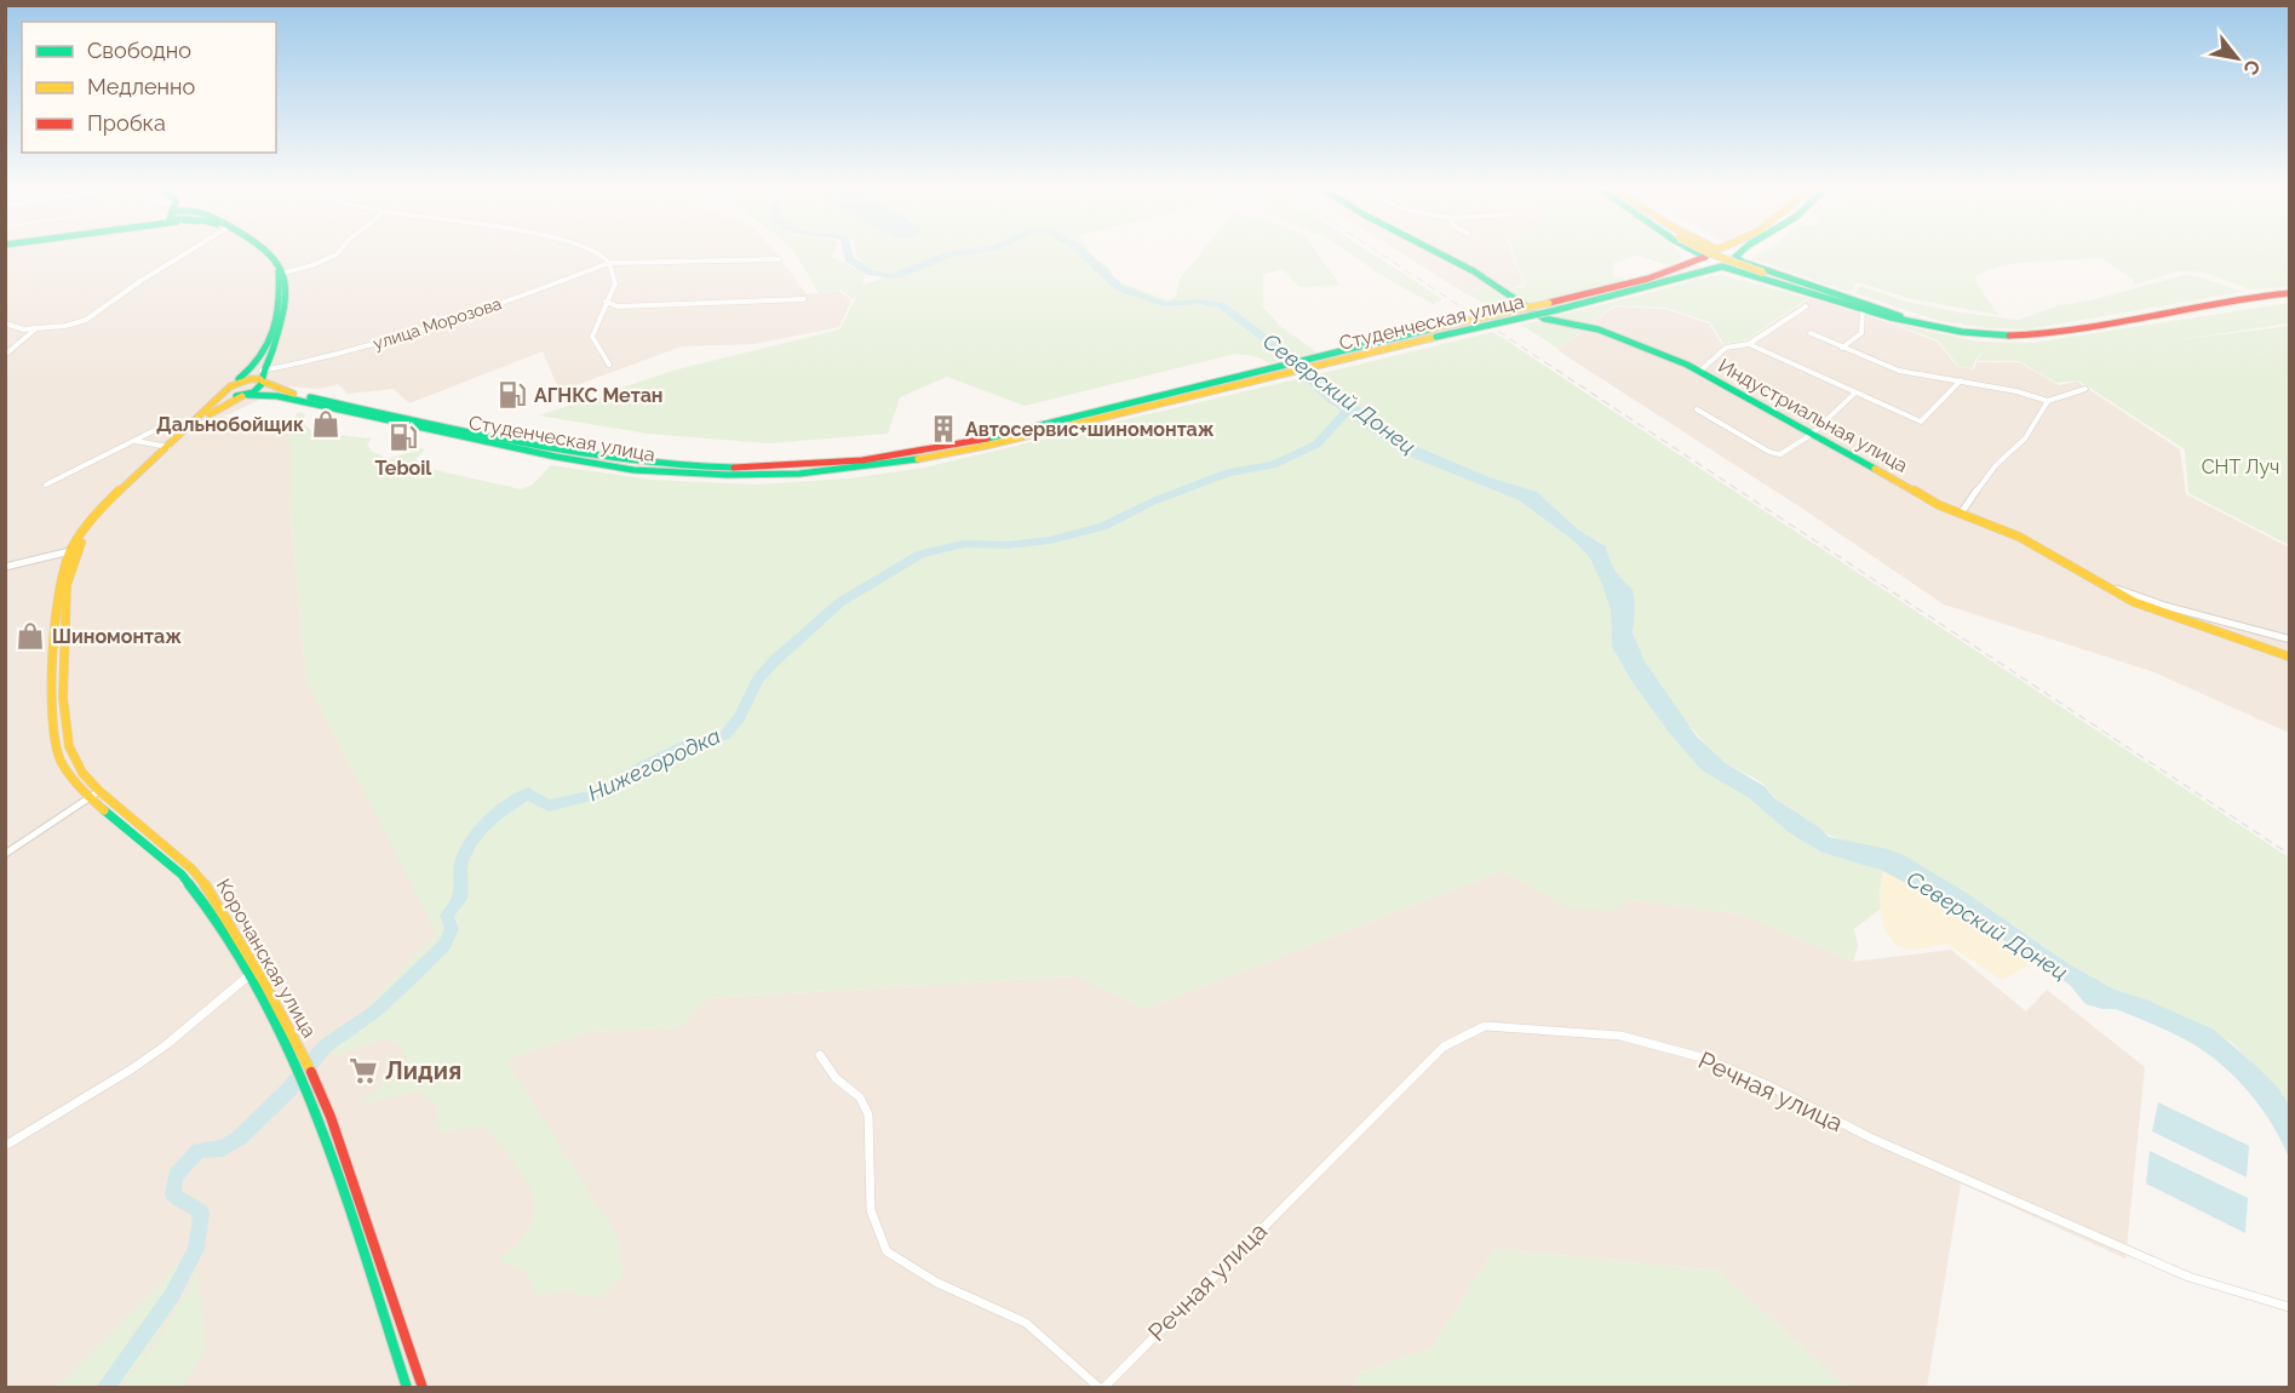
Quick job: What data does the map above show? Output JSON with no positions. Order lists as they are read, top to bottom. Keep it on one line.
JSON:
{"streets":{"main road":["Студенческая улица","Индустриальная улица","Корочанская улица"],"street":["улица Морозова","Речная улица"]},"crossings":[["Студенческая улица","улица Морозова"],["Студенческая улица","Корочанская улица"],["улица Морозова","Корочанская улица"]],"water":["Северский Донец","Нижегородка"],"parks":["СНТ Луч"],"places":{"fuel station":["АГНКС Метан","Teboil"],"shop":["Дальнобойщик","Шиномонтаж"],"building":["Автосервис+шиномонтаж"],"supermarket":["Лидия"]},"legend":["Свободно","Медленно","Пробка"],"north":"bottom right"}
